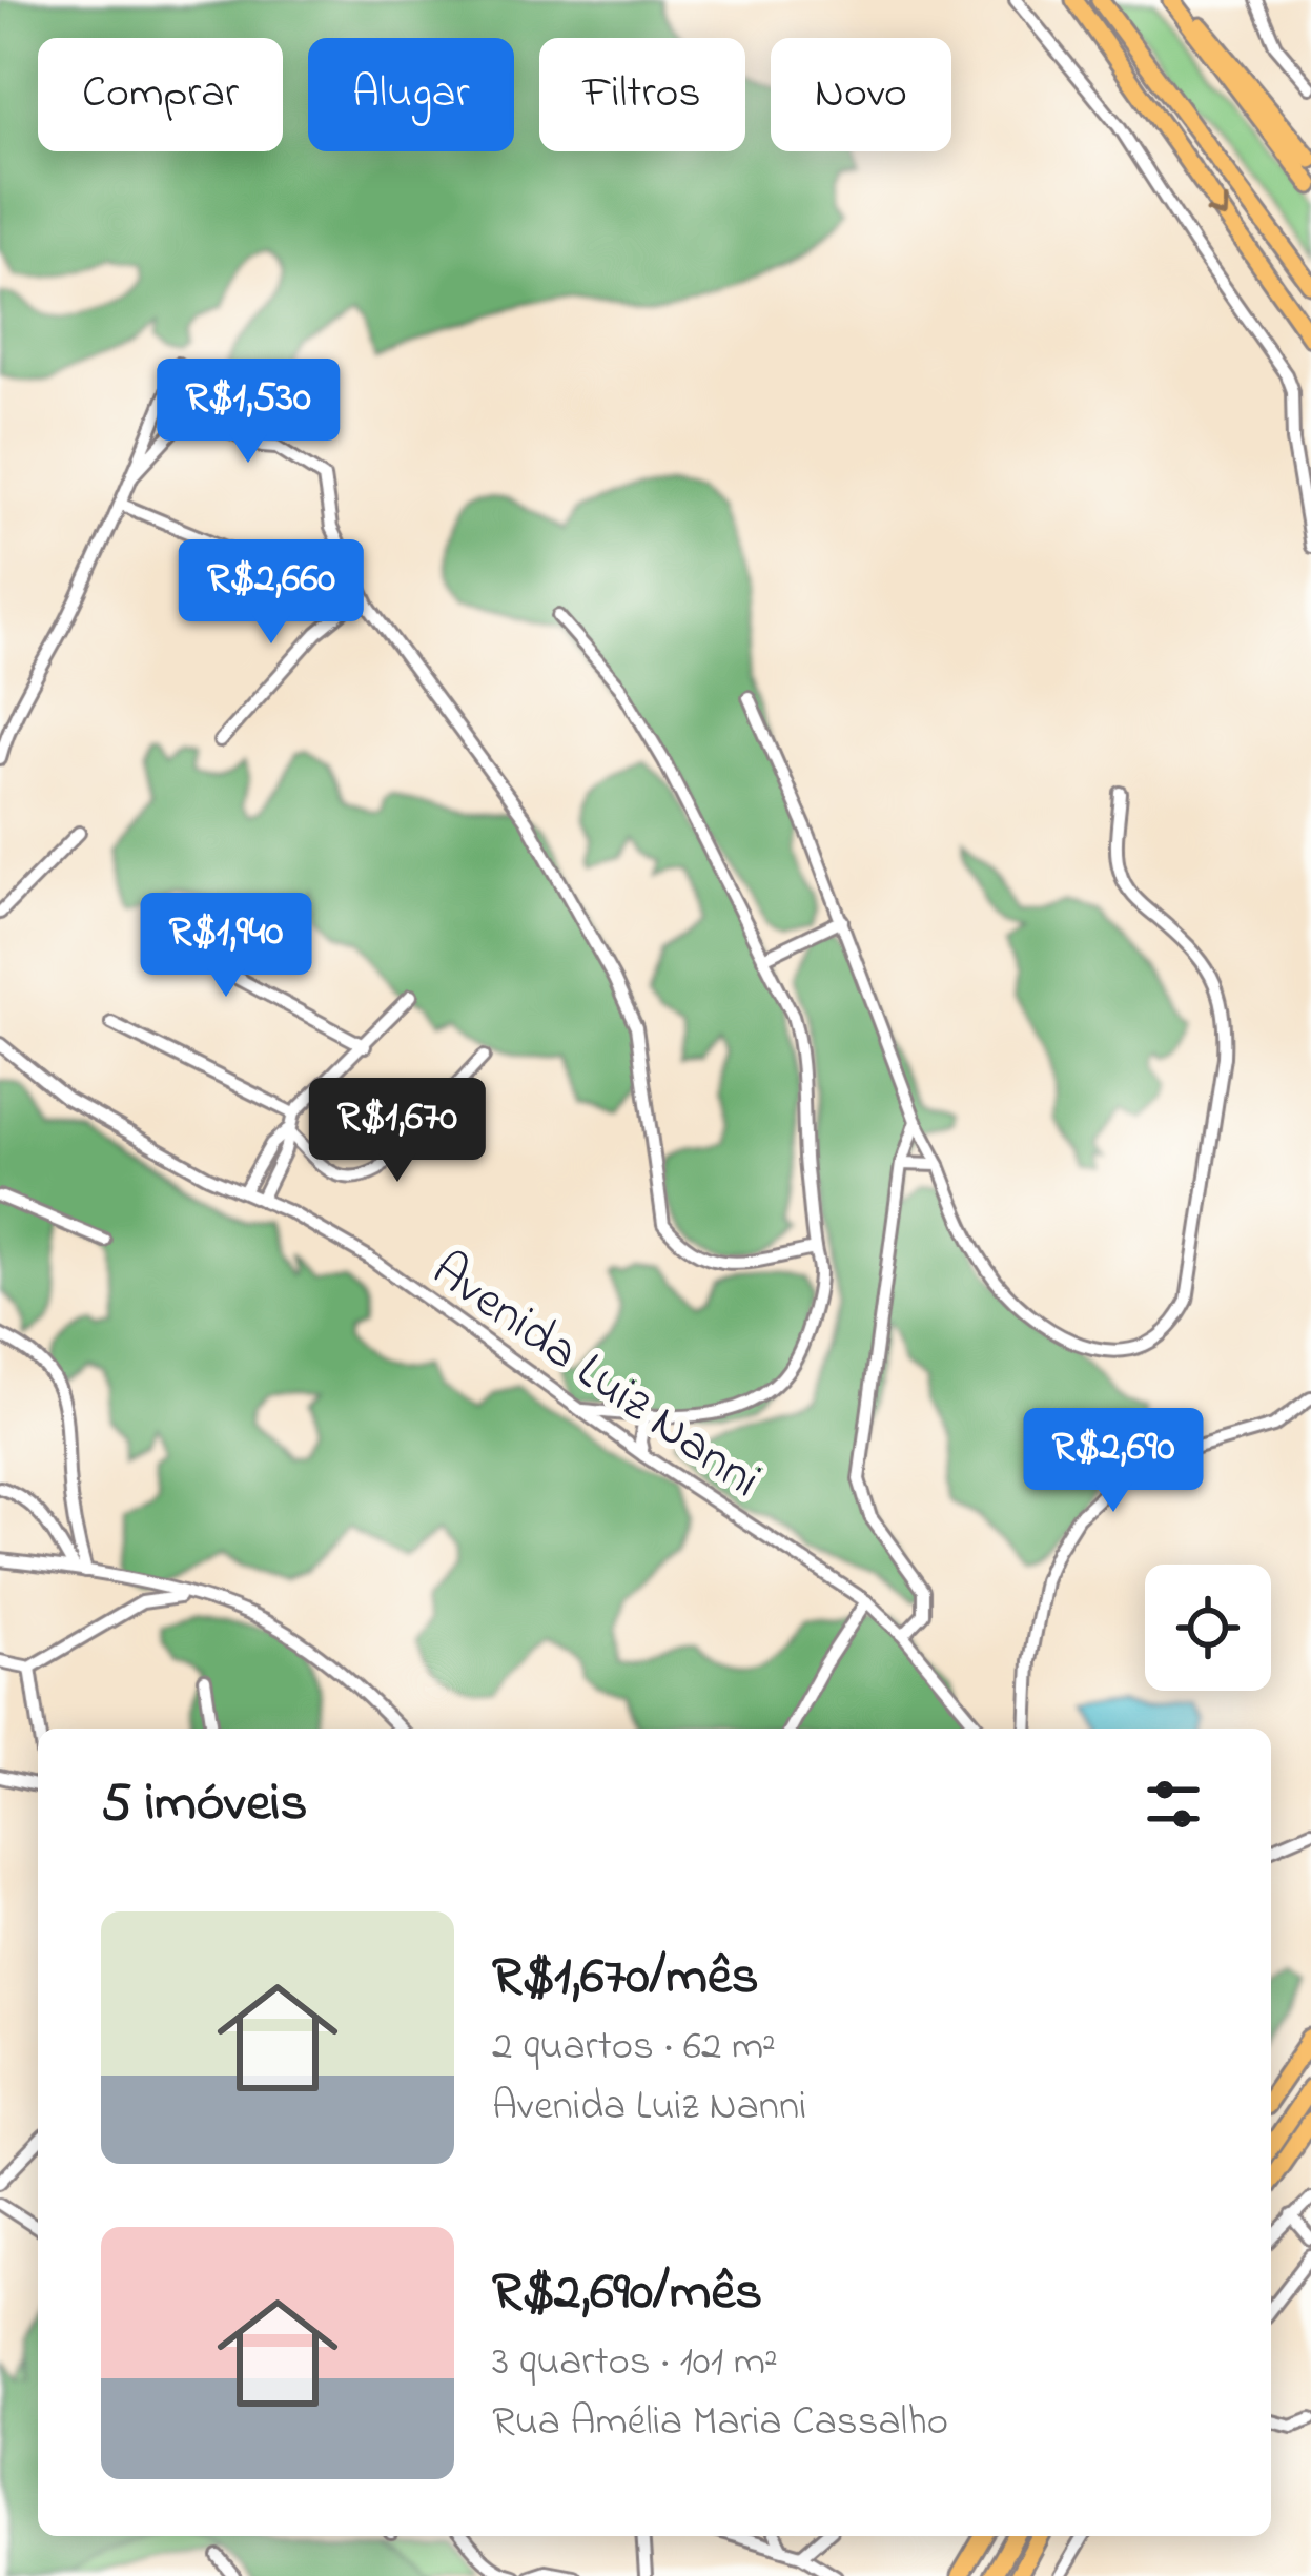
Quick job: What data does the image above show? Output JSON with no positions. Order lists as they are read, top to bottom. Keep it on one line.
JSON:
{"streets":{"street":["Avenida Luiz Nanni"]},"page":{"chip":["Comprar","Alugar","Filtros","Novo"],"price":["R$1,530","R$2,660","R$1,940","R$1,670","R$2,690"],"heading":"5 imóveis","list":[{"name":"R$1,670/mês","note":"2 quartos · 62 m² · Avenida Luiz Nanni"},{"name":"R$2,690/mês","note":"3 quartos · 101 m² · Rua Amélia Maria Cassalho"}]}}
